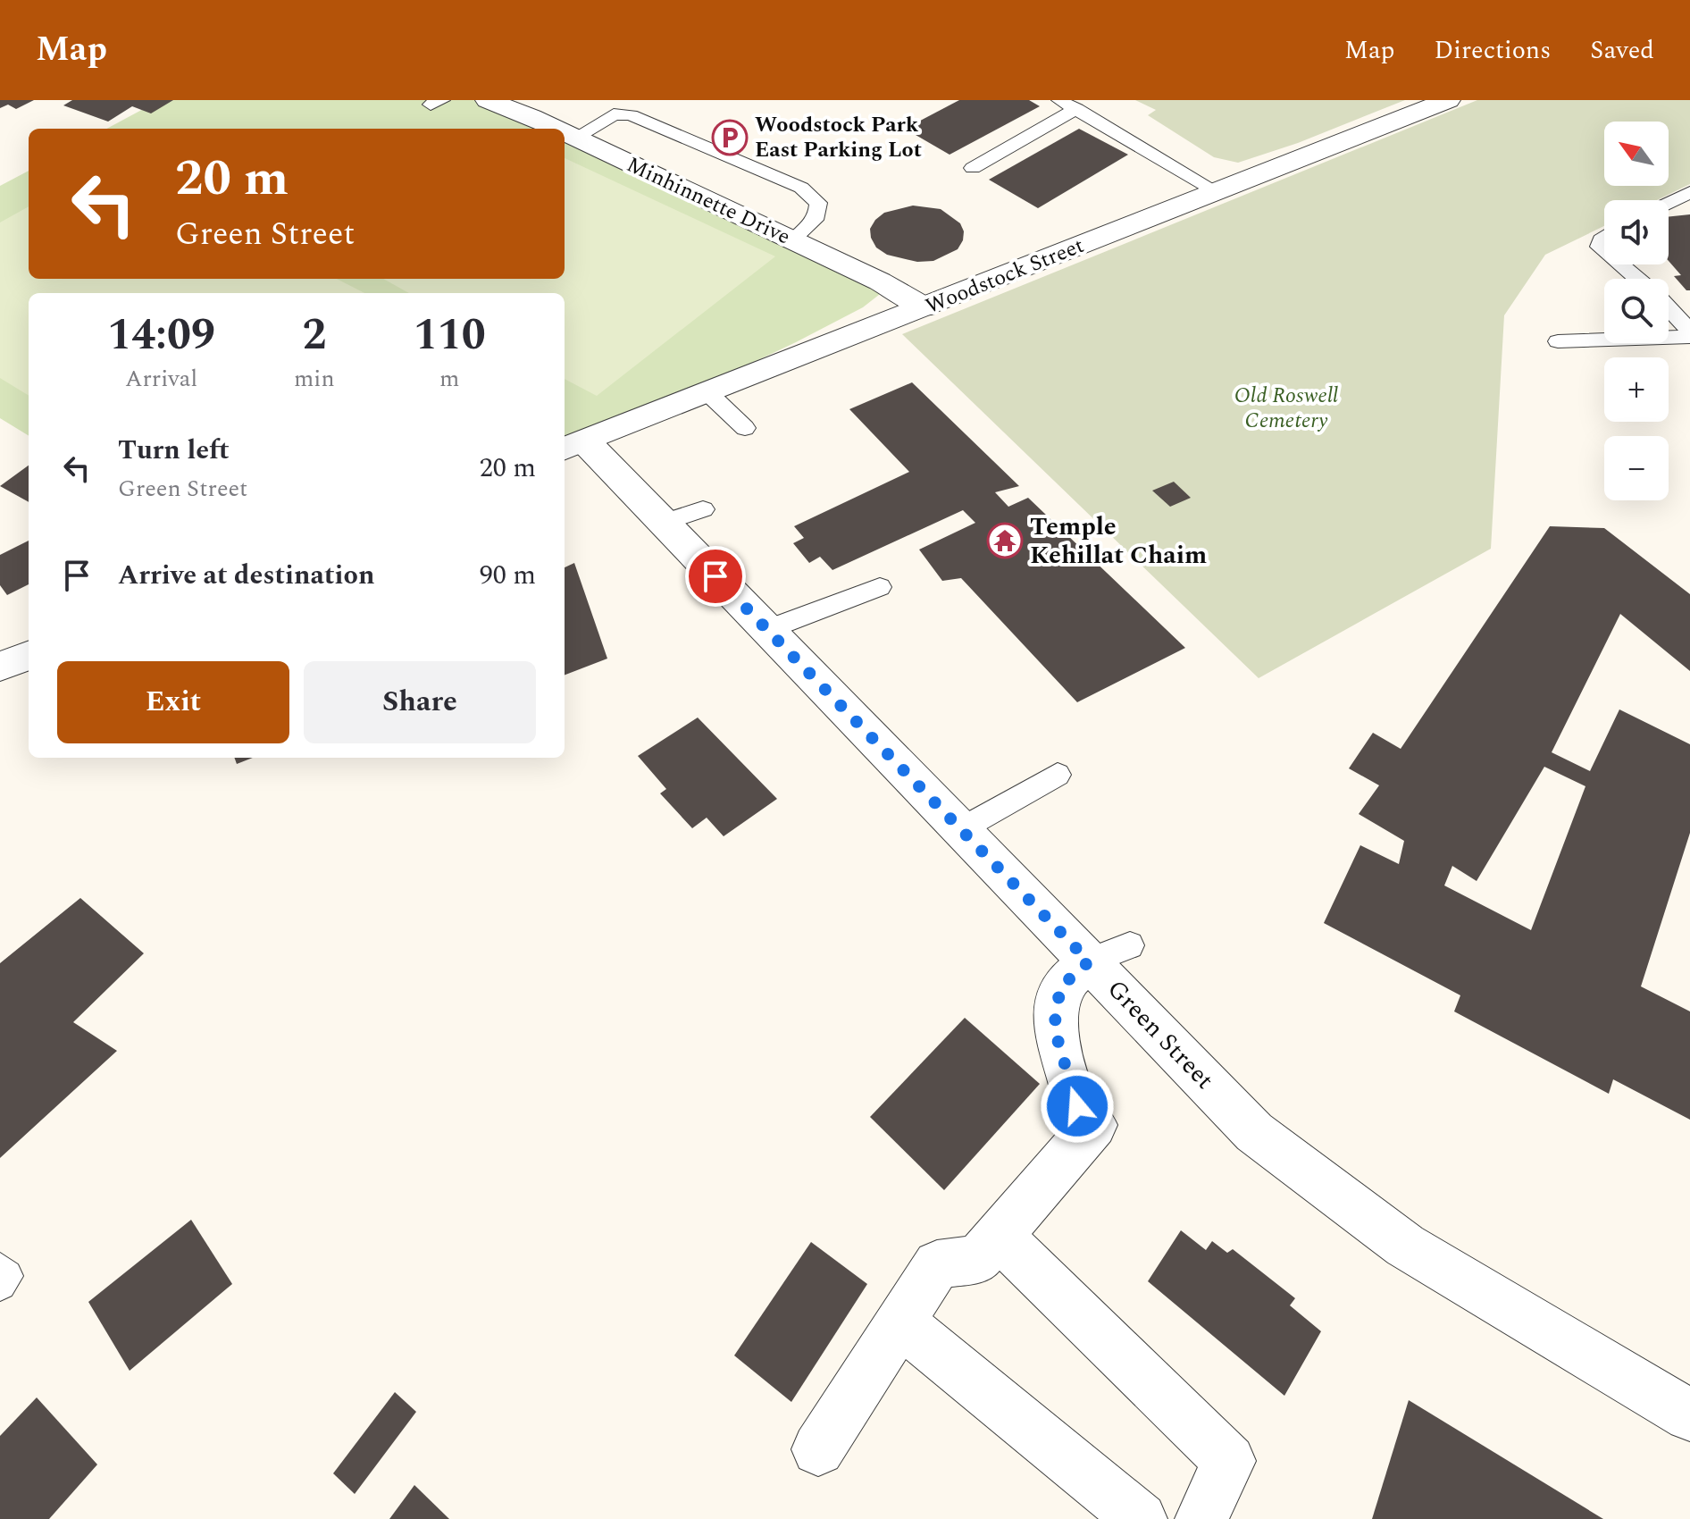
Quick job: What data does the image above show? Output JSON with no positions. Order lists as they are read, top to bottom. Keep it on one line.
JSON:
{"streets":{"street":["Minhinnette Drive","Woodstock Street","Green Street"]},"crossings":[["Minhinnette Drive","Woodstock Street"],["Woodstock Street","Green Street"]],"parks":["Old Roswell Cemetery"],"places":{"parking":["Woodstock Park East Parking Lot"],"temple":["Temple Kehillat Chaim"]},"north":"top left","page":{"header":"Map","nav":["Map","Directions","Saved"],"map_buttons":["+","−"],"turn":["20 m","Green Street"],"eta":["14:09","Arrival","2","min","110","m"],"list":[{"name":"Turn left","note":"Green Street","value":"20 m"},{"name":"Arrive at destination","value":"90 m"}],"buttons":["Exit","Share"]}}
